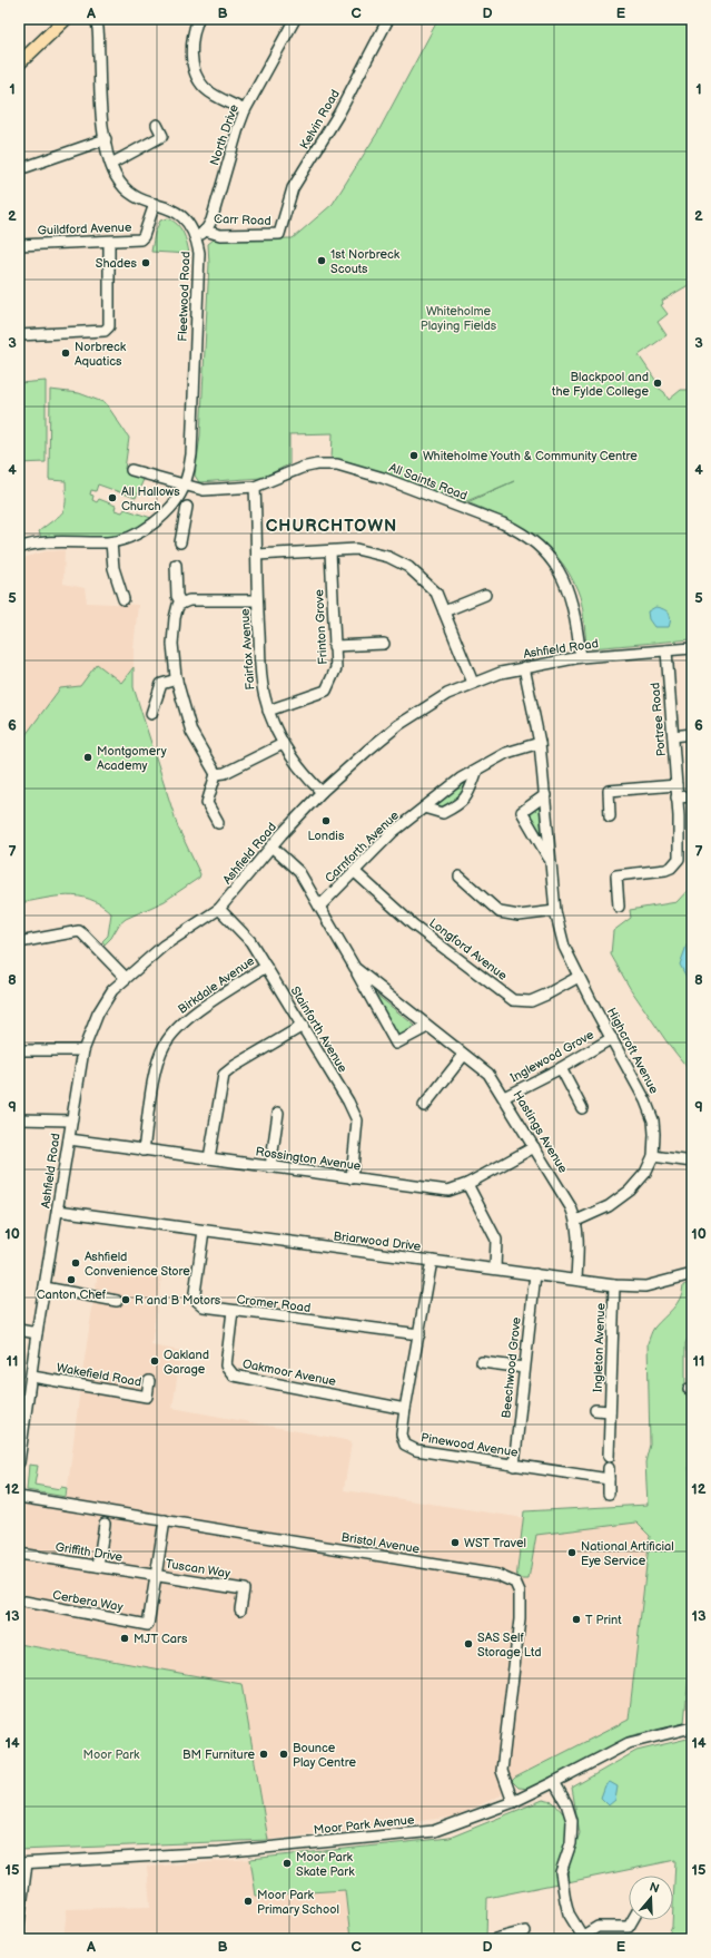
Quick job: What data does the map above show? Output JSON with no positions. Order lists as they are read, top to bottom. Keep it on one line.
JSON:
{"streets":{"street":["Kelvin Road","North Drive","Carr Road","Guildford Avenue","Fleetwood Road","All Saints Road","Frinton Grove","Ashfield Road","Fairfax Avenue","Portree Road","Carnforth Avenue","Longford Avenue","Birkdale Avenue","Stainforth Avenue","Highcroft Avenue","Inglewood Grove","Hastings Avenue","Rossington Avenue","Briarwood Drive","Cromer Road","Ingleton Avenue","Beechwood Grove","Oakmoor Avenue","Wakefield Road","Pinewood Avenue","Bristol Avenue","Griffith Drive","Tuscan Way","Cerbera Way","Moor Park Avenue"]},"crossings":[["Kelvin Road","Carr Road"],["North Drive","Carr Road"],["North Drive","Fleetwood Road"],["Carr Road","Fleetwood Road"],["Guildford Avenue","Fleetwood Road"],["Fleetwood Road","All Saints Road"],["All Saints Road","Ashfield Road"],["All Saints Road","Fairfax Avenue"],["Frinton Grove","Fairfax Avenue"],["Ashfield Road","Fairfax Avenue"],["Ashfield Road","Portree Road"],["Ashfield Road","Stainforth Avenue"],["Ashfield Road","Highcroft Avenue"],["Ashfield Road","Hastings Avenue"],["Ashfield Road","Rossington Avenue"],["Ashfield Road","Briarwood Drive"],["Ashfield Road","Wakefield Road"],["Carnforth Avenue","Longford Avenue"],["Carnforth Avenue","Highcroft Avenue"],["Carnforth Avenue","Hastings Avenue"],["Longford Avenue","Highcroft Avenue"],["Birkdale Avenue","Stainforth Avenue"],["Birkdale Avenue","Rossington Avenue"],["Stainforth Avenue","Rossington Avenue"],["Highcroft Avenue","Inglewood Grove"],["Highcroft Avenue","Hastings Avenue"],["Inglewood Grove","Hastings Avenue"],["Hastings Avenue","Rossington Avenue"],["Hastings Avenue","Briarwood Drive"],["Briarwood Drive","Cromer Road"],["Briarwood Drive","Ingleton Avenue"],["Briarwood Drive","Beechwood Grove"],["Briarwood Drive","Pinewood Avenue"],["Cromer Road","Oakmoor Avenue"],["Cromer Road","Pinewood Avenue"],["Beechwood Grove","Pinewood Avenue"],["Oakmoor Avenue","Pinewood Avenue"],["Bristol Avenue","Moor Park Avenue"],["Griffith Drive","Tuscan Way"],["Griffith Drive","Cerbera Way"],["Tuscan Way","Cerbera Way"]],"districts":["CHURCHTOWN"],"parks":["Whiteholme Playing Fields","Moor Park"],"places":["1st Norbreck Scouts","Shades","Norbreck Aquatics","Blackpool and the Fylde College","Whiteholme Youth & Community Centre","All Hallows Church","Montgomery Academy","Londis","Ashfield Convenience Store","Canton Chef","R and B Motors","Oakland Garage","WST Travel","National Artificial Eye Service","T Print","MJT Cars","SAS Self Storage Ltd","BM Furniture","Bounce Play Centre","Moor Park Skate Park","Moor Park Primary School"],"north":"top","grid":{"columns":["A","B","C","D","E"],"rows":["1","2","3","4","5","6","7","8","9","10","11","12","13","14","15"]}}
